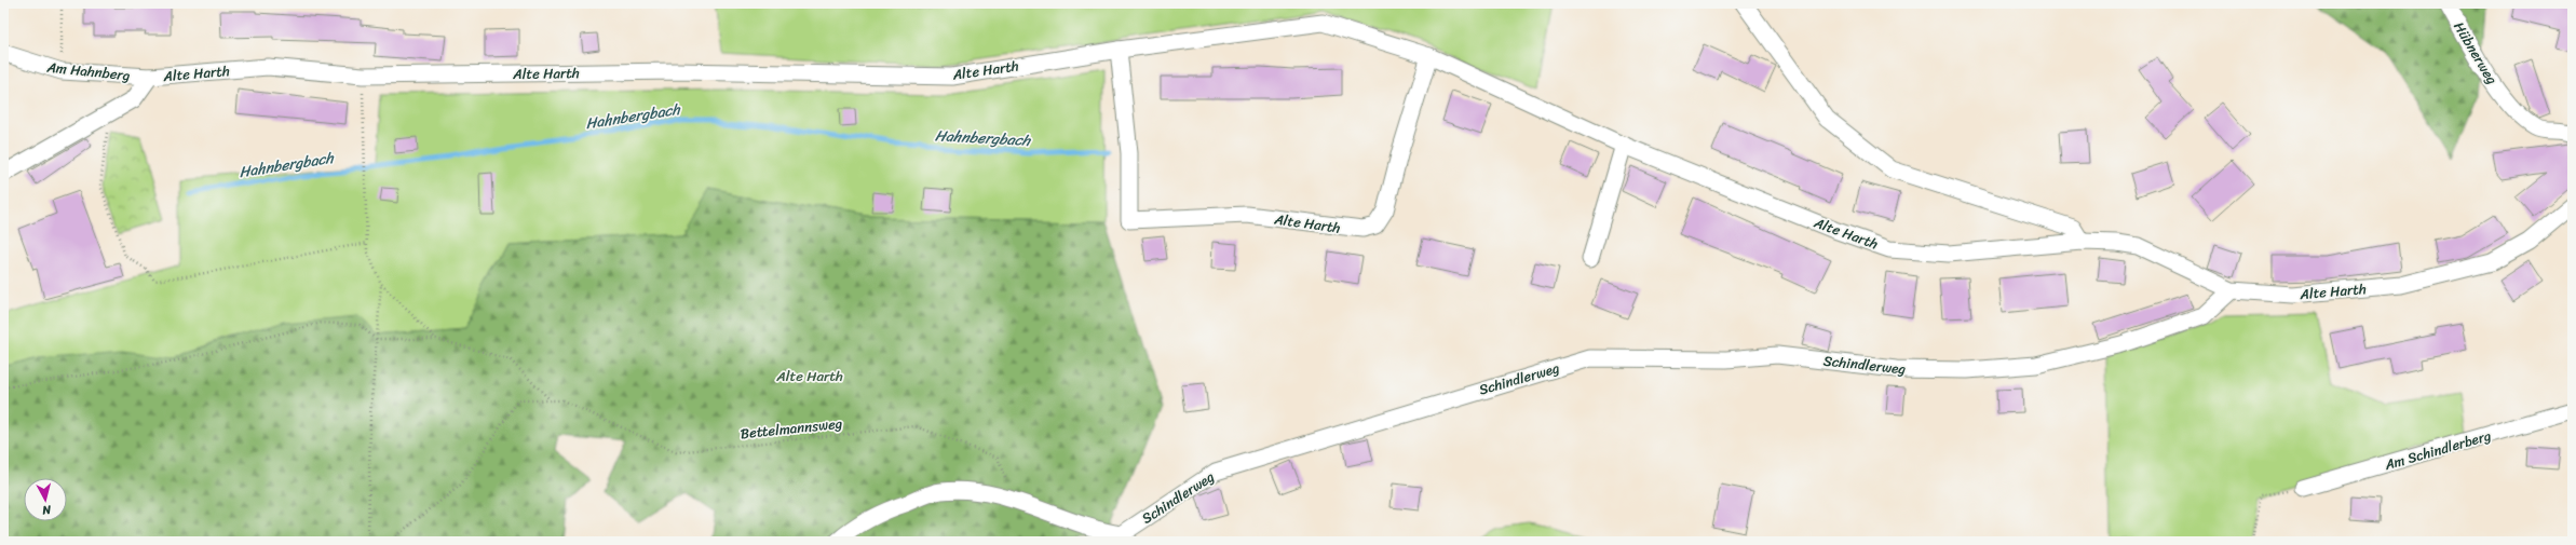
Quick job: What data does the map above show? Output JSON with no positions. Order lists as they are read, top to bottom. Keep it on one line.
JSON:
{"streets":{"street":["Hübnerweg","Alte Harth","Am Hahnberg","Schindlerweg","Am Schindlerberg"],"path":["Bettelmannsweg"]},"crossings":[["Alte Harth","Am Hahnberg"],["Alte Harth","Schindlerweg"],["Schindlerweg","Bettelmannsweg"]],"water":["Hahnbergbach"],"parks":["Alte Harth"],"north":"bottom"}
